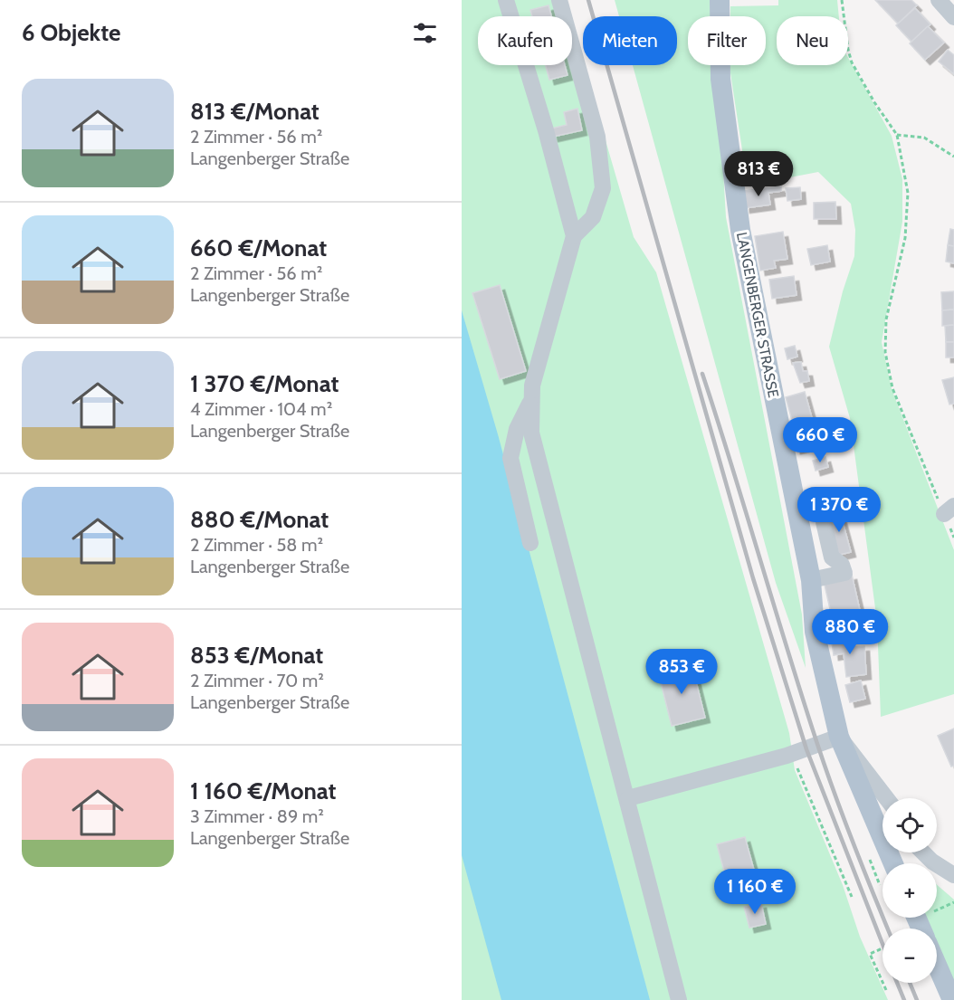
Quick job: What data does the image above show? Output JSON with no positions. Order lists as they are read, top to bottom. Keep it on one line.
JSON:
{"streets":{"main road":["LANGENBERGER STRASSE"]},"page":{"heading":"6 Objekte","chip":["Kaufen","Mieten","Filter","Neu"],"list":[{"name":"813 €/Monat","note":"2 Zimmer · 56 m² · Langenberger Straße"},{"name":"660 €/Monat","note":"2 Zimmer · 56 m² · Langenberger Straße"},{"name":"1 370 €/Monat","note":"4 Zimmer · 104 m² · Langenberger Straße"},{"name":"880 €/Monat","note":"2 Zimmer · 58 m² · Langenberger Straße"},{"name":"853 €/Monat","note":"2 Zimmer · 70 m² · Langenberger Straße"},{"name":"1 160 €/Monat","note":"3 Zimmer · 89 m² · Langenberger Straße"}],"price":["813 €","660 €","1 370 €","880 €","853 €","1 160 €"],"map_buttons":["+","−"]}}
